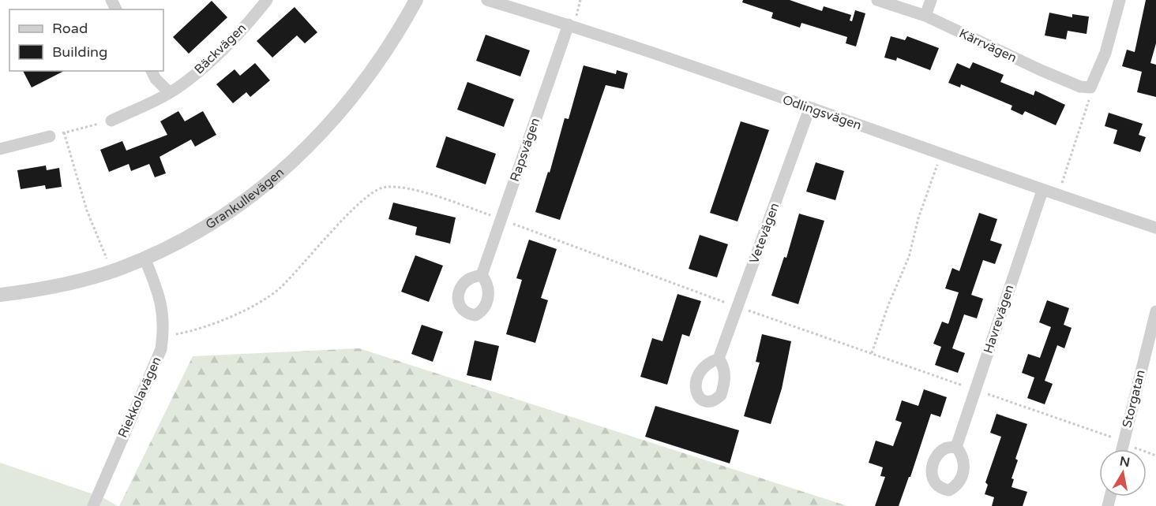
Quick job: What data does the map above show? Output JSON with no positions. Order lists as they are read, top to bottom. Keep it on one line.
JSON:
{"streets":{"street":["Kärrvägen","Bäckvägen","Odlingsvägen","Rapsvägen","Grankullevägen","Vetevägen","Havrevägen","Riekkolavägen","Storgatan"]},"crossings":[["Odlingsvägen","Rapsvägen"],["Odlingsvägen","Vetevägen"],["Odlingsvägen","Havrevägen"],["Grankullevägen","Riekkolavägen"]],"legend":["Road","Building"],"north":"top"}
